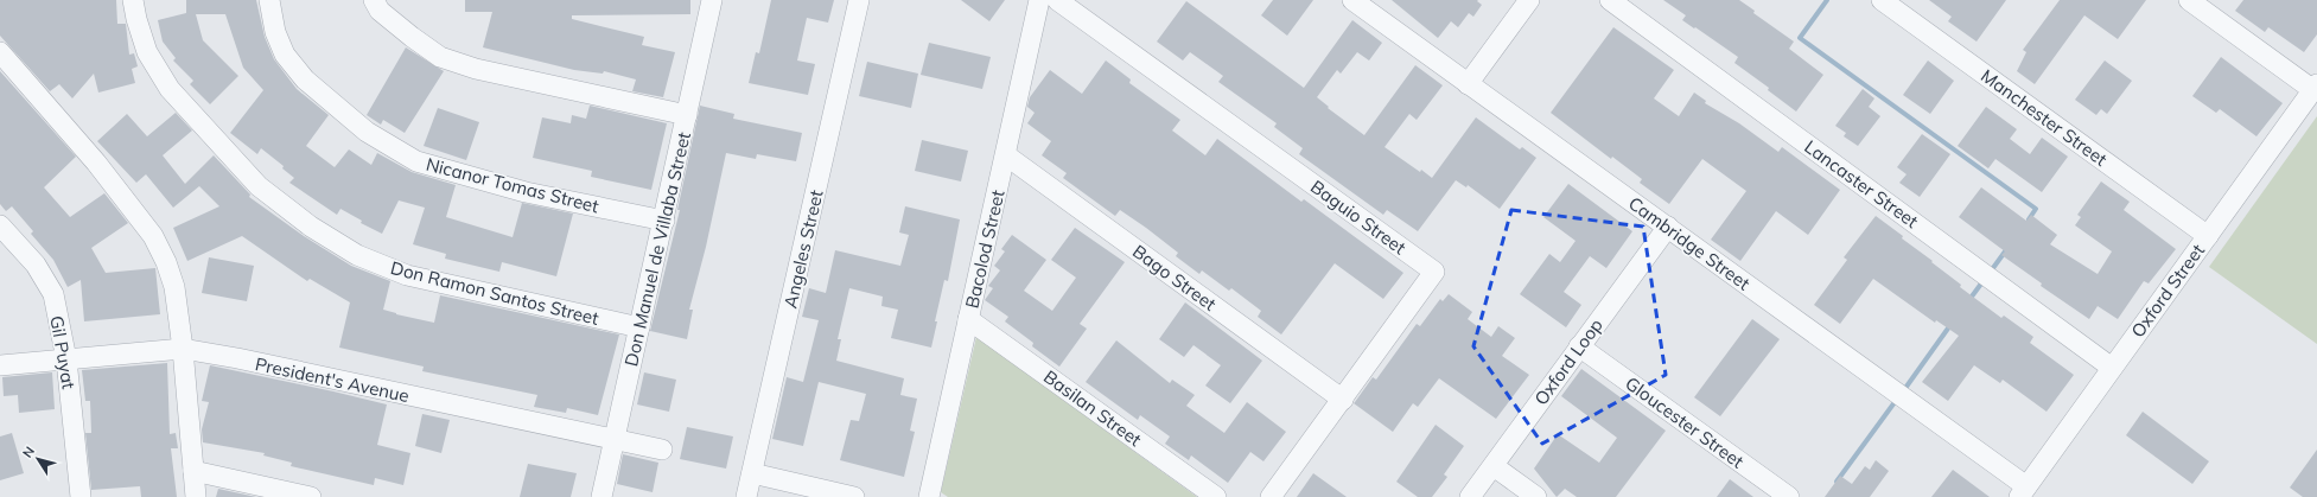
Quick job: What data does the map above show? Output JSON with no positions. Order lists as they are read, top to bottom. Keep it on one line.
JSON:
{"streets":{"street":["Manchester Street","Lancaster Street","Nicanor Tomas Street","Baguio Street","Cambridge Street","Don Manuel de Villaba Street","Angeles Street","Bacolod Street","Bago Street","Oxford Street","Don Ramon Santos Street","Gil Puyat","Oxford Loop","President's Avenue","Basilan Street","Gloucester Street"]},"crossings":[["Manchester Street","Oxford Street"],["Lancaster Street","Oxford Street"],["Nicanor Tomas Street","Don Manuel de Villaba Street"],["Baguio Street","Bago Street"],["Cambridge Street","Oxford Street"],["Cambridge Street","Oxford Loop"],["Don Manuel de Villaba Street","Don Ramon Santos Street"],["Don Manuel de Villaba Street","President's Avenue"],["Bacolod Street","Bago Street"],["Bacolod Street","Basilan Street"],["Gil Puyat","President's Avenue"],["Oxford Loop","Gloucester Street"]],"north":"top left"}
